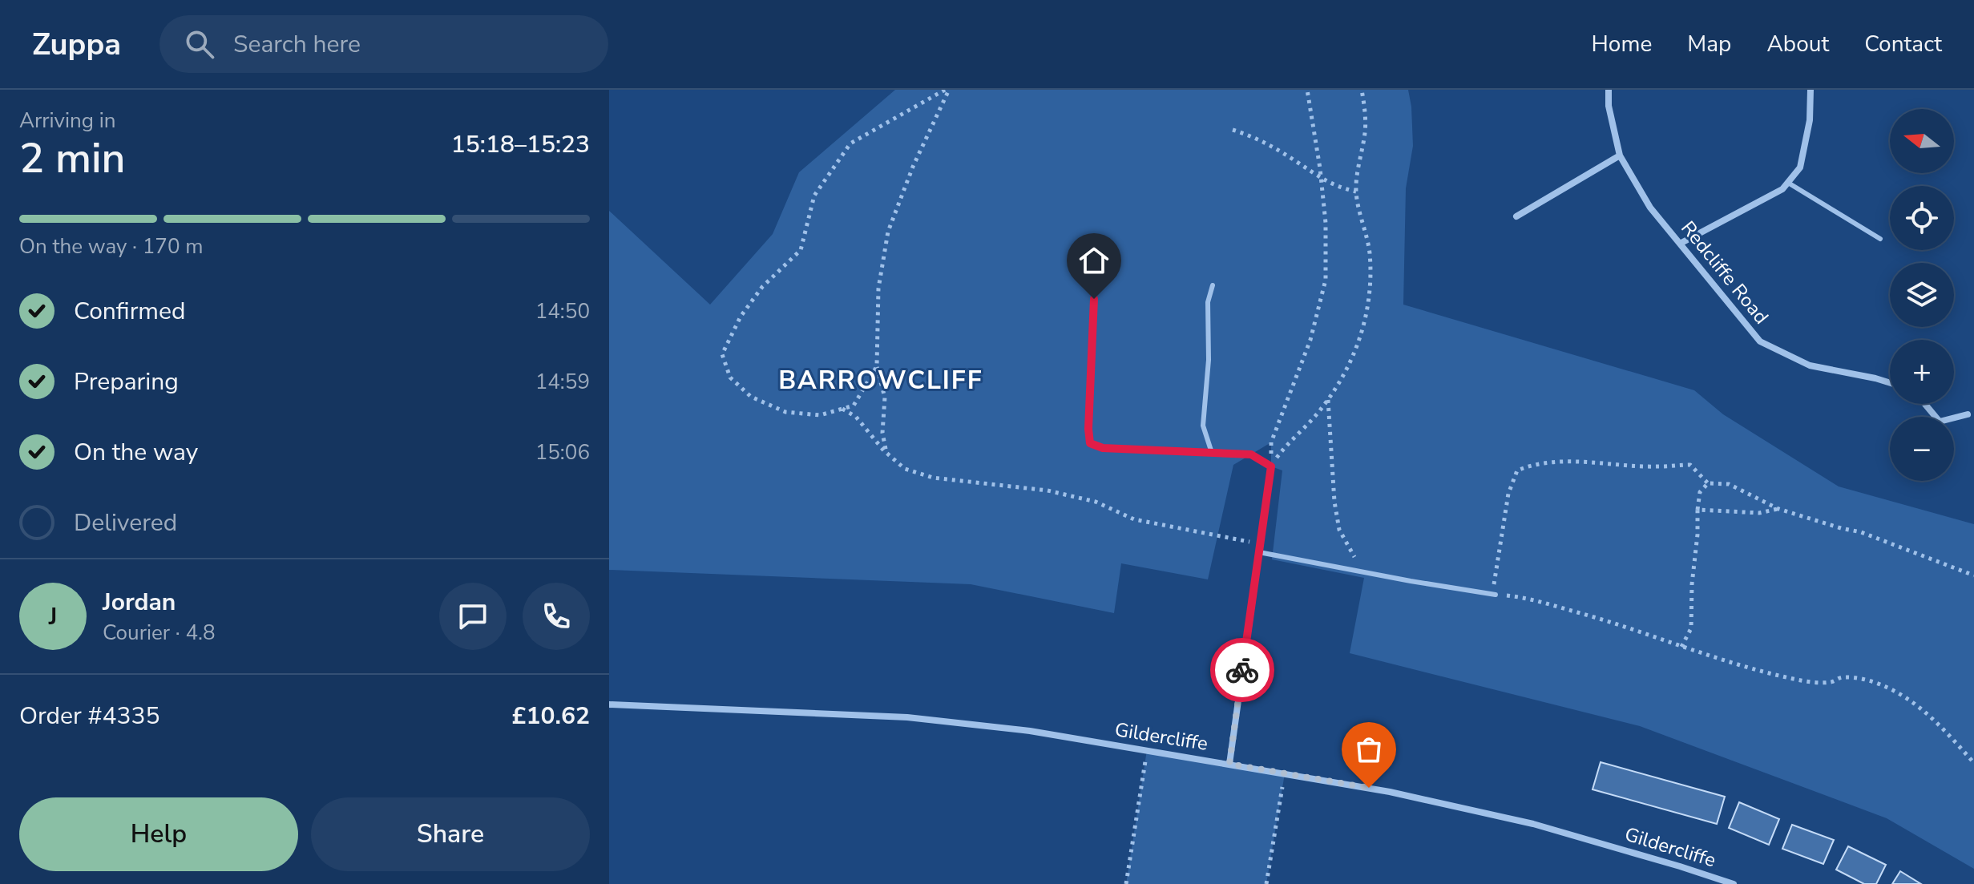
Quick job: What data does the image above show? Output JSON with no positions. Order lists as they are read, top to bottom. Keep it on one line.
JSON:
{"streets":{"street":["Redcliffe Road","Gildercliffe"]},"districts":["BARROWCLIFF"],"north":"left","page":{"header":"Zuppa","search":"Search here","nav":["Home","Map","About","Contact"],"heading":["2 min","Arriving in","15:18–15:23"],"panel":["Jordan","Courier · 4.8","Order #4335","£10.62"],"map_buttons":["+","−"],"bar":"On the way · 170 m","list":[["Confirmed","14:50"],["Preparing","14:59"],["On the way","15:06"],"Delivered"],"round":"J","buttons":["Help","Share"]}}
